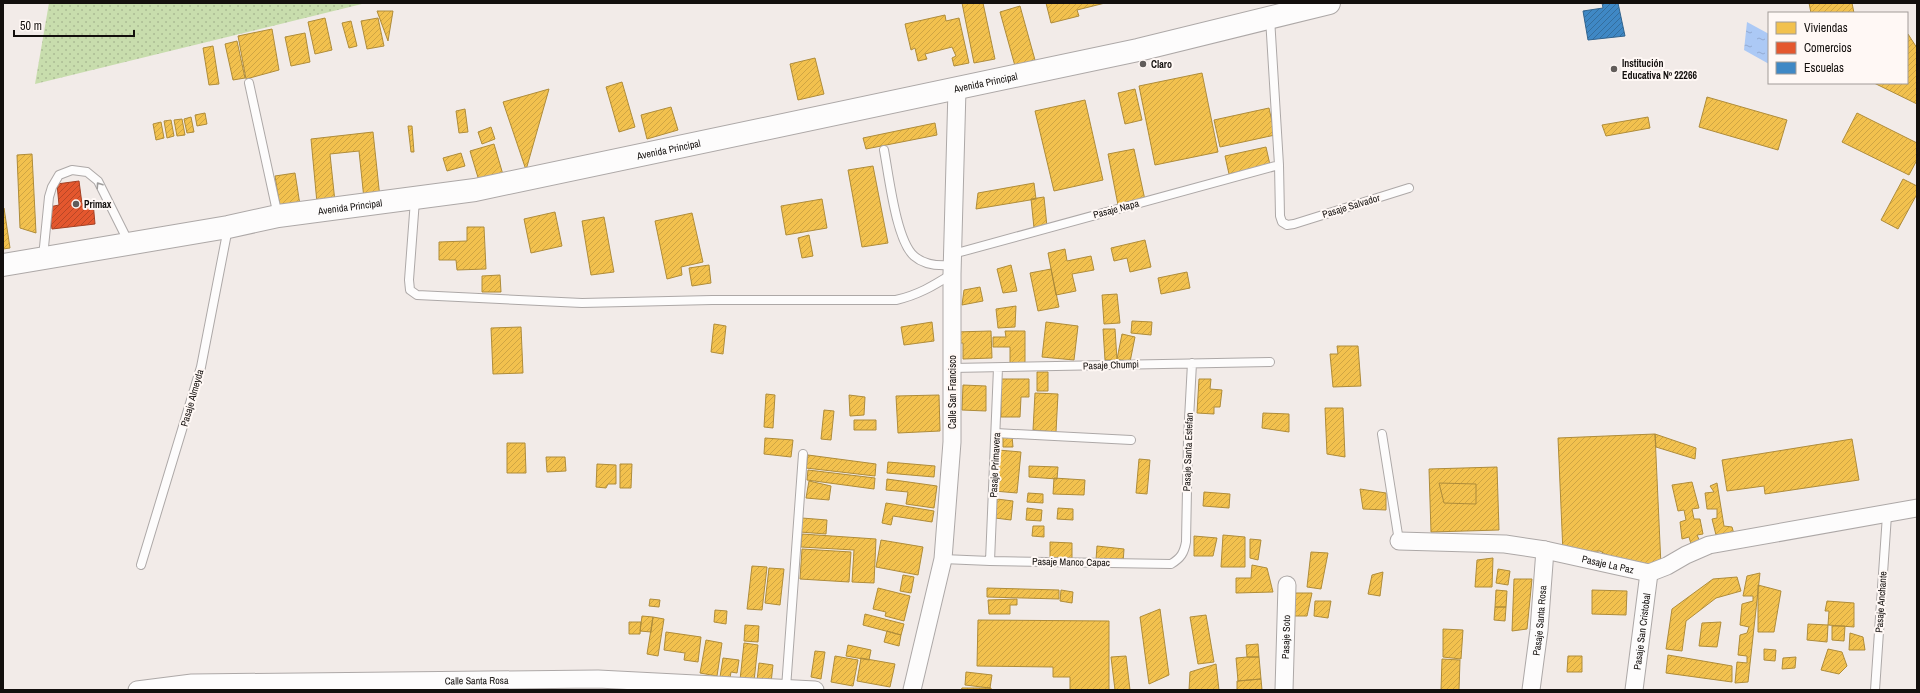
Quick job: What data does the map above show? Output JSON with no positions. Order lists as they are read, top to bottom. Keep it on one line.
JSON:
{"streets":{"main road":["Avenida Principal"],"street":["Calle San Francisco","Pasaje La Paz","Pasaje Santa Rosa","Pasaje San Cristobal","Pasaje Soto","Calle Santa Rosa"],"lane":["Pasaje Salvador","Pasaje Napa","Pasaje Chumpi","Pasaje Almeyda","Pasaje Santa Estefan","Pasaje Primavera","Pasaje Manco Capac","Pasaje Anchante"]},"crossings":[["Avenida Principal","Calle San Francisco"],["Avenida Principal","Pasaje Almeyda"],["Pasaje Salvador","Pasaje Napa"],["Pasaje Napa","Calle San Francisco"],["Pasaje Chumpi","Calle San Francisco"],["Pasaje Chumpi","Pasaje Santa Estefan"],["Pasaje Chumpi","Pasaje Primavera"],["Calle San Francisco","Pasaje Manco Capac"],["Pasaje Santa Estefan","Pasaje Manco Capac"],["Pasaje Primavera","Pasaje Manco Capac"],["Pasaje La Paz","Pasaje Santa Rosa"],["Pasaje La Paz","Pasaje San Cristobal"]],"places":["Claro","Institución Educativa Nº 22266","Primax"],"legend":["Viviendas","Comercios","Escuelas"],"scale_bar":"50 m"}
